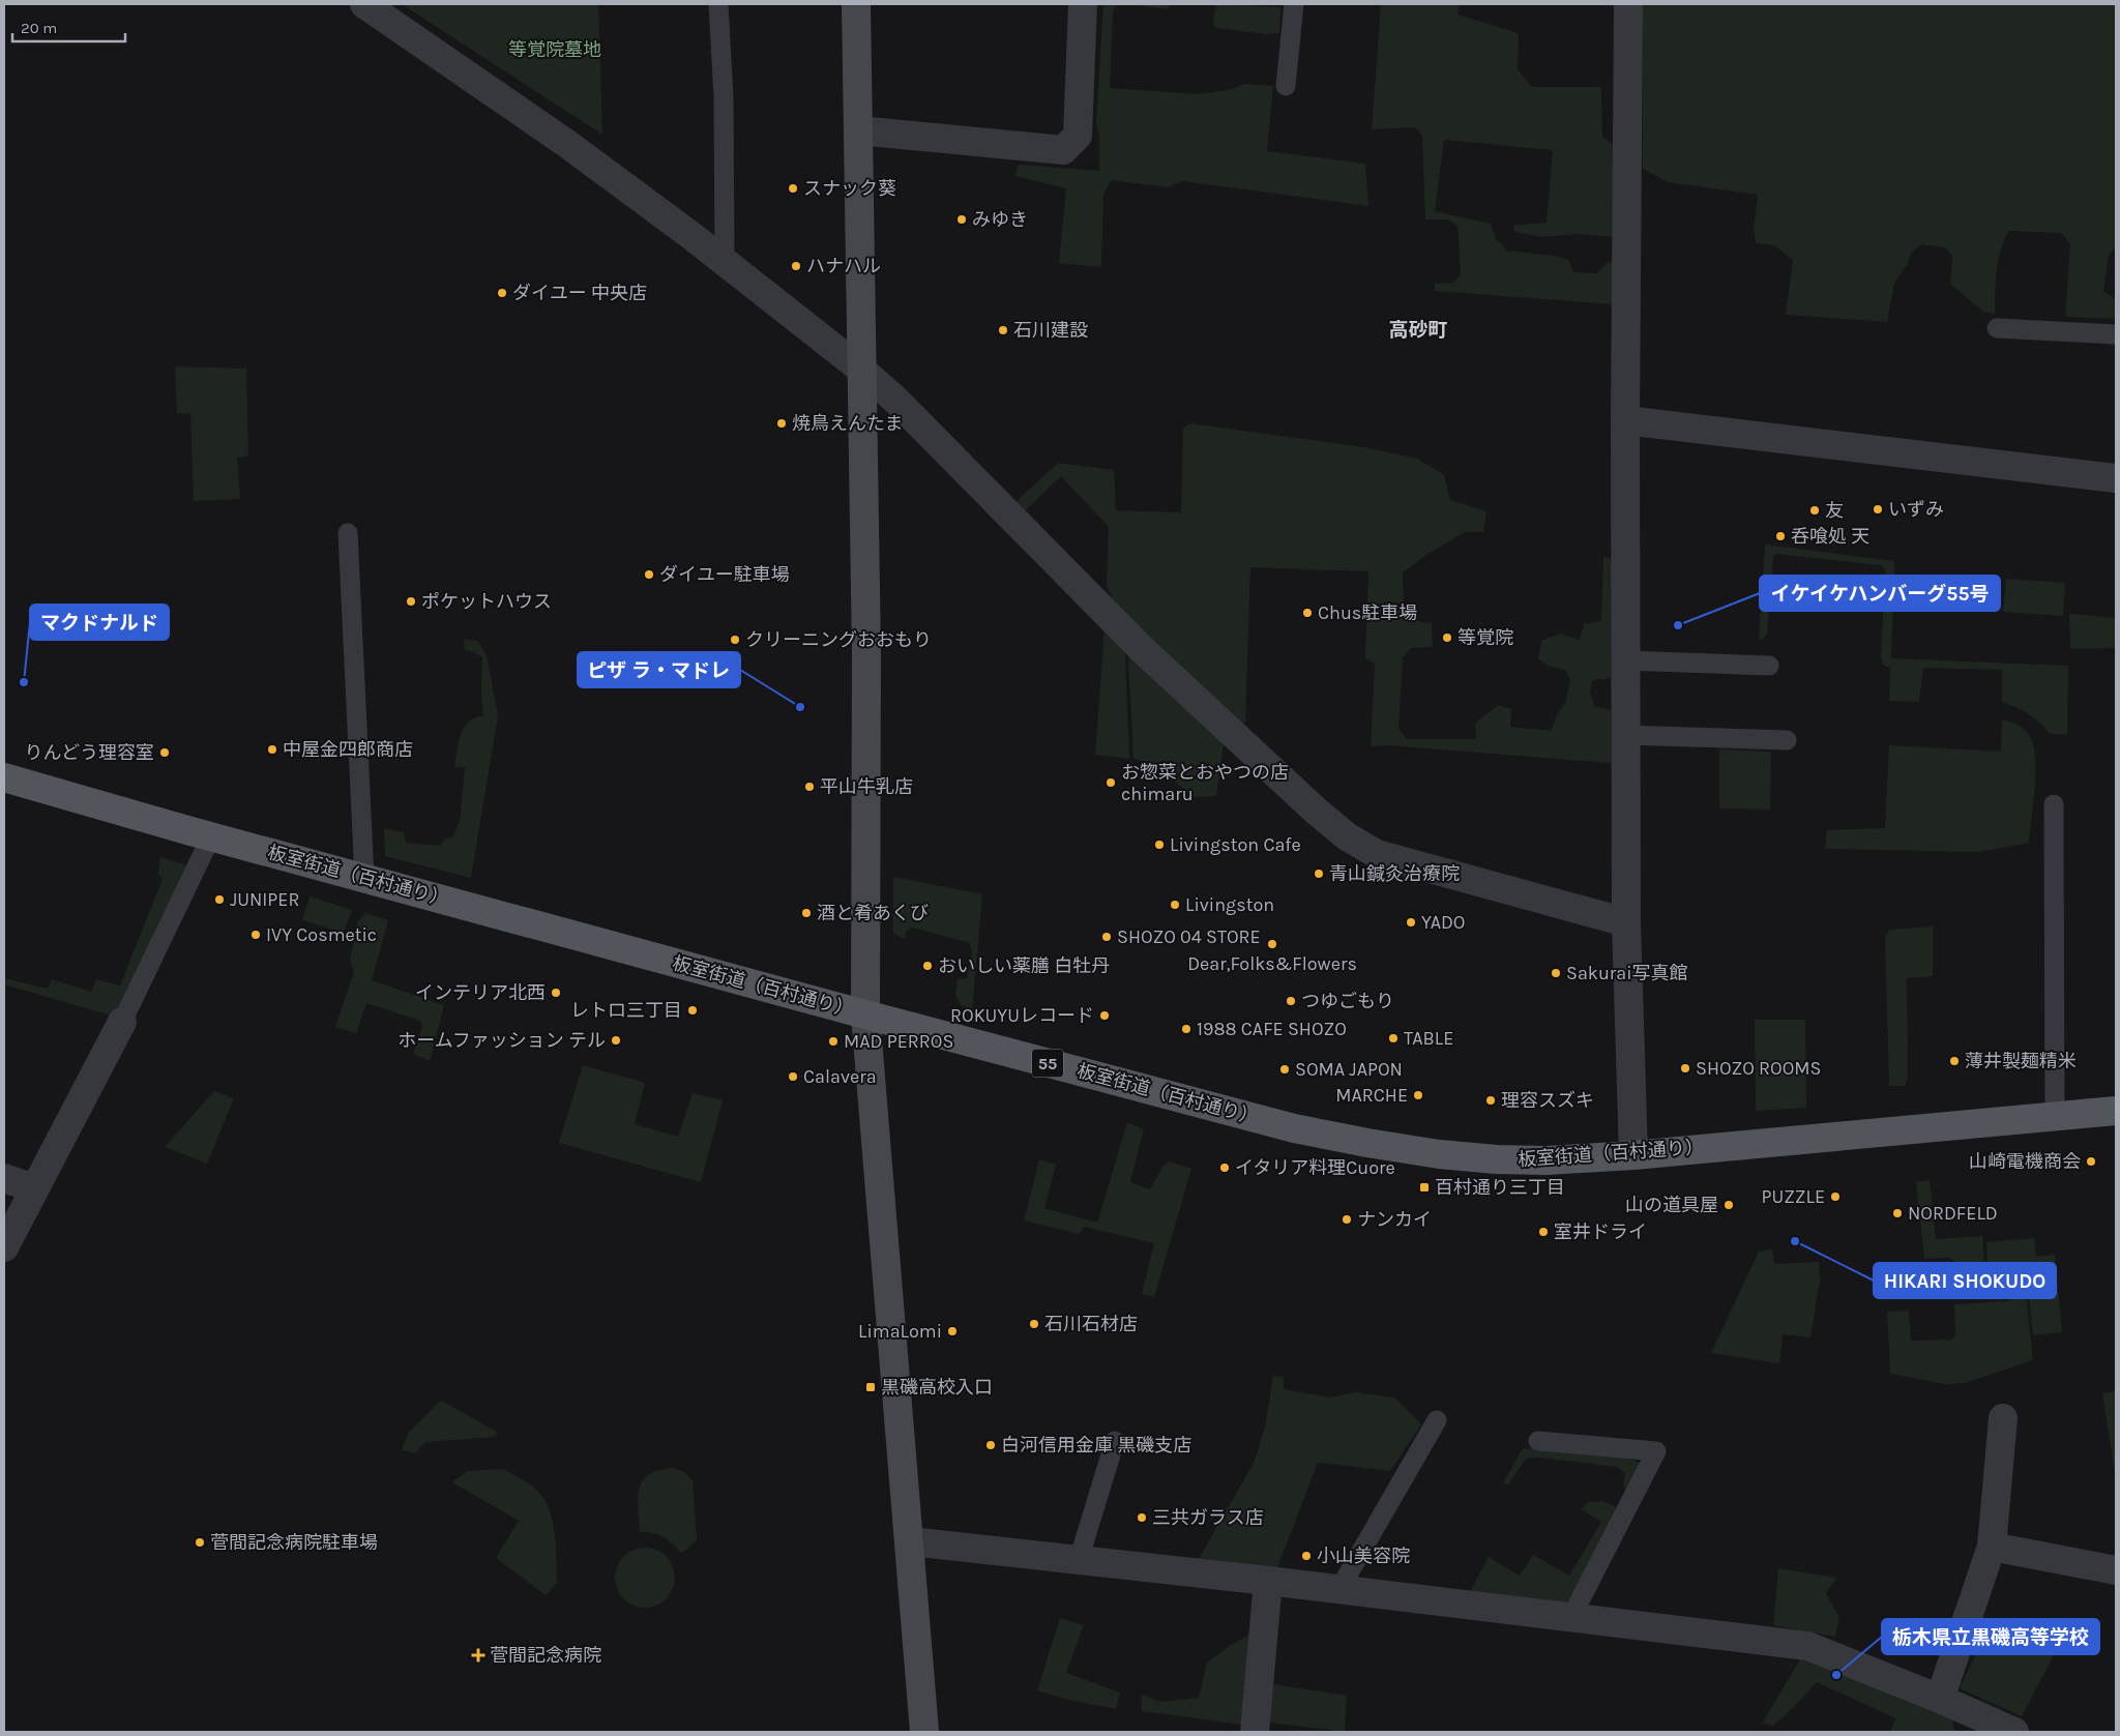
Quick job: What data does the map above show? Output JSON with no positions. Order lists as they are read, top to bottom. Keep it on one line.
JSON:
{"streets":{"main road":["板室街道（百村通り）","55"]},"districts":["高砂町"],"parks":["等覚院墓地"],"places":{"other":["スナック葵","みゆき","ハナハル","ダイユー 中央店","石川建設","焼鳥えんたま","いずみ","友","呑喰処 天","ダイユー駐車場","ポケットハウス","Chus駐車場","イケイケハンバーグ55号","等覚院","クリーニングおおもり","マクドナルド","ピザ ラ・マドレ","中屋金四郎商店","りんどう理容室","お惣菜とおやつの店 chimaru","平山牛乳店","Livingston Cafe","青山鍼灸治療院","JUNIPER","Livingston","酒と肴あくび","YADO","IVY Cosmetic","SHOZO 04 STORE","Dear,Folks&Flowers","おいしい薬膳 白牡丹","Sakurai写真館","インテリア北西","つゆごもり","レトロ三丁目","ROKUYUレコード","1988 CAFE SHOZO","TABLE","ホームファッション テル","MAD PERROS","薄井製麺精米","SHOZO ROOMS","SOMA JAPON","Calavera","MARCHE","理容スズキ","山崎電機商会","イタリア料理Cuore","PUZZLE","山の道具屋","NORDFELD","ナンカイ","室井ドライ","HIKARI SHOKUDO","石川石材店","LimaLomi","白河信用金庫 黒磯支店","三共ガラス店","菅間記念病院駐車場","小山美容院","栃木県立黒磯高等学校"],"transit":["百村通り三丁目","黒磯高校入口"],"health":["菅間記念病院"]},"scale_bar":"20 m"}
